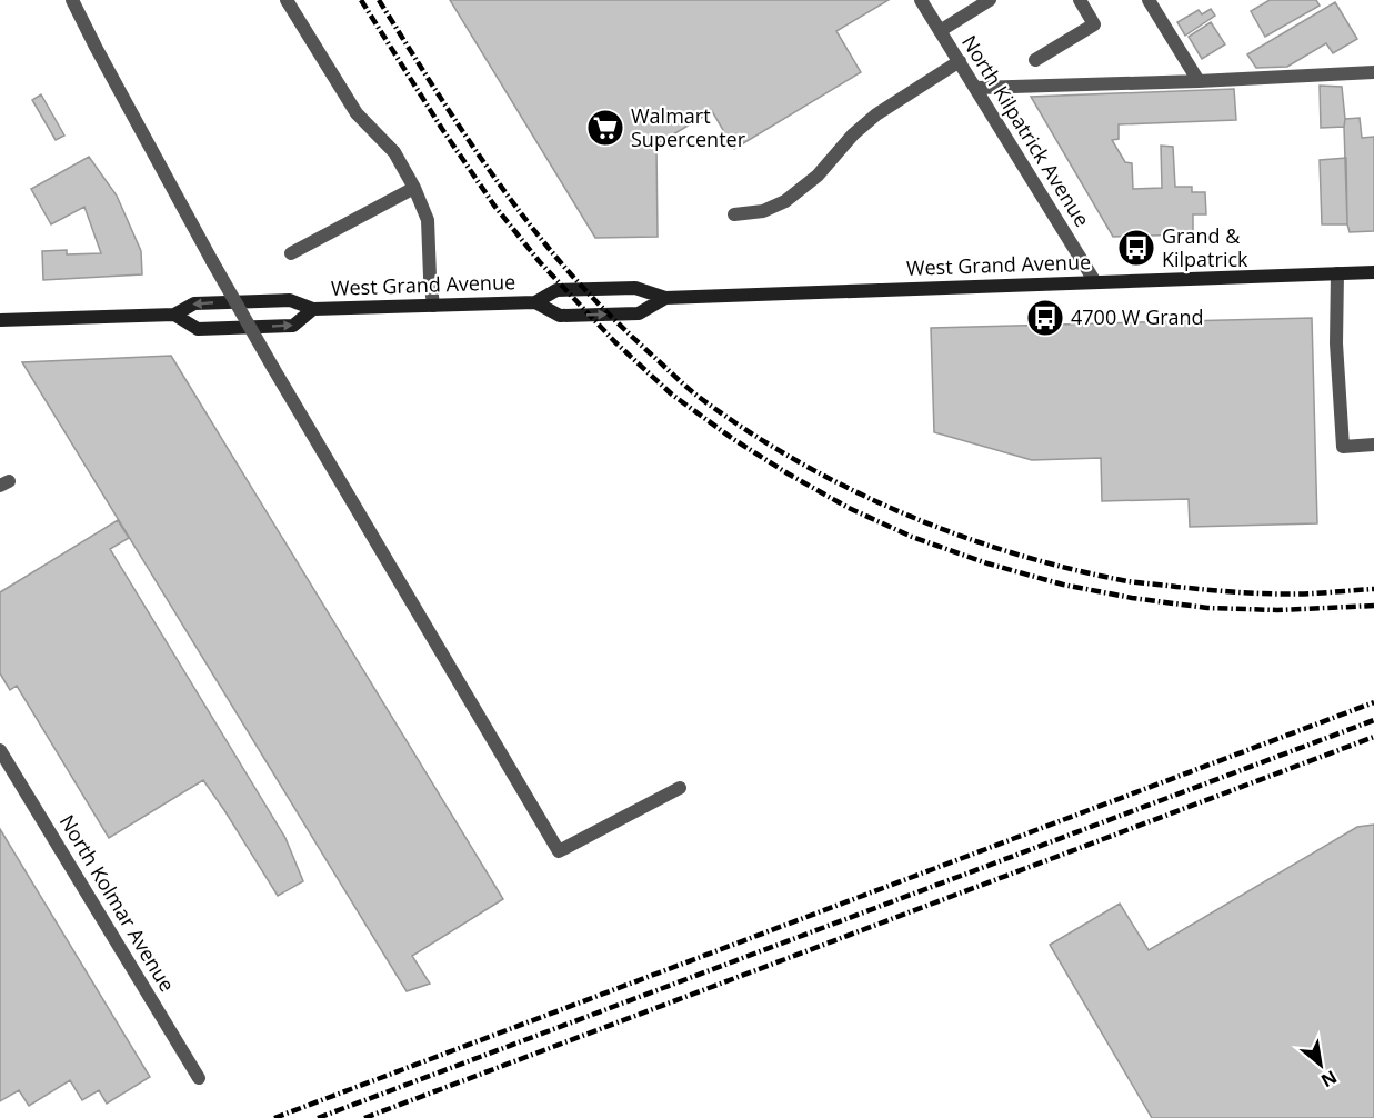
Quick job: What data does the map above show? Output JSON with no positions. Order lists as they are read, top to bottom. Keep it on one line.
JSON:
{"streets":{"main road":["West Grand Avenue"],"street":["North Kilpatrick Avenue","North Kolmar Avenue"]},"crossings":[["North Kilpatrick Avenue","West Grand Avenue"]],"places":{"supermarket":["Walmart Supercenter"],"bus stop":["Grand & Kilpatrick","4700 W Grand"]},"north":"bottom right"}
